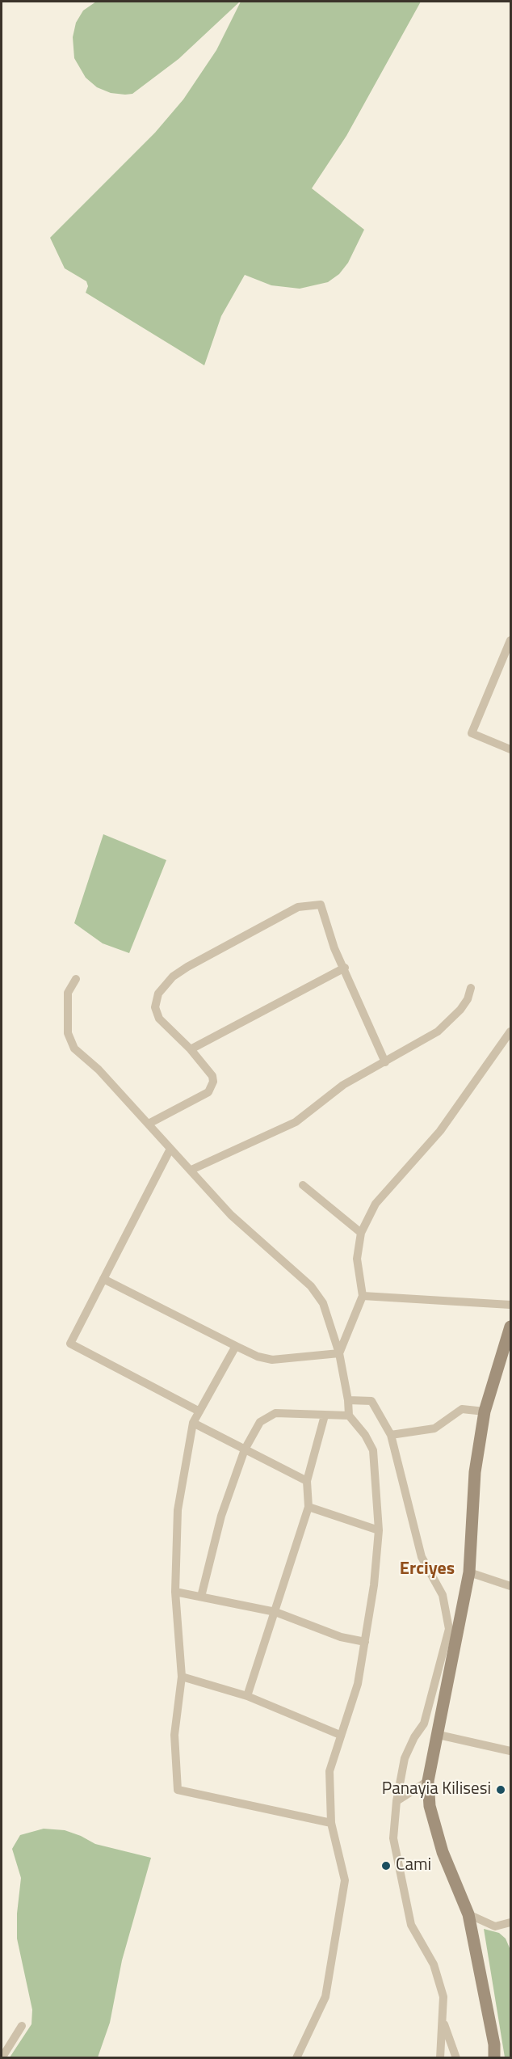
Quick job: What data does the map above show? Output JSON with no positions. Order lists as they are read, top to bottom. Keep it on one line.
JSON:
{"districts":["Erciyes"],"places":["Panayia Kilisesi","Cami"]}
